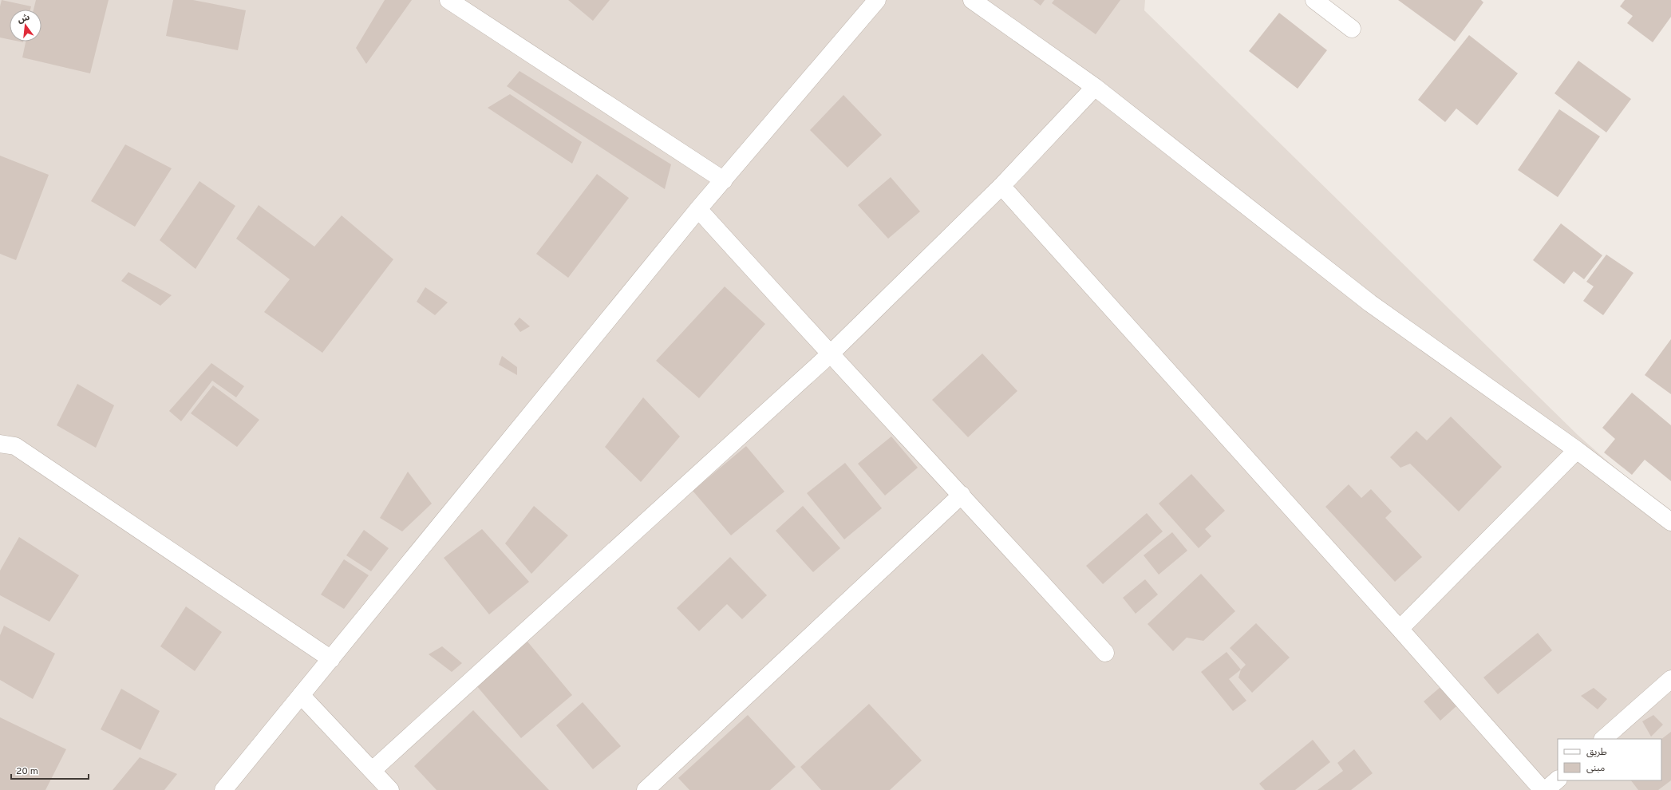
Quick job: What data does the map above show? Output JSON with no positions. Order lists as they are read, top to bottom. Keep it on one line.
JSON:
{"legend":["طريق","مبنى"],"scale_bar":"20 m","north":"top"}
